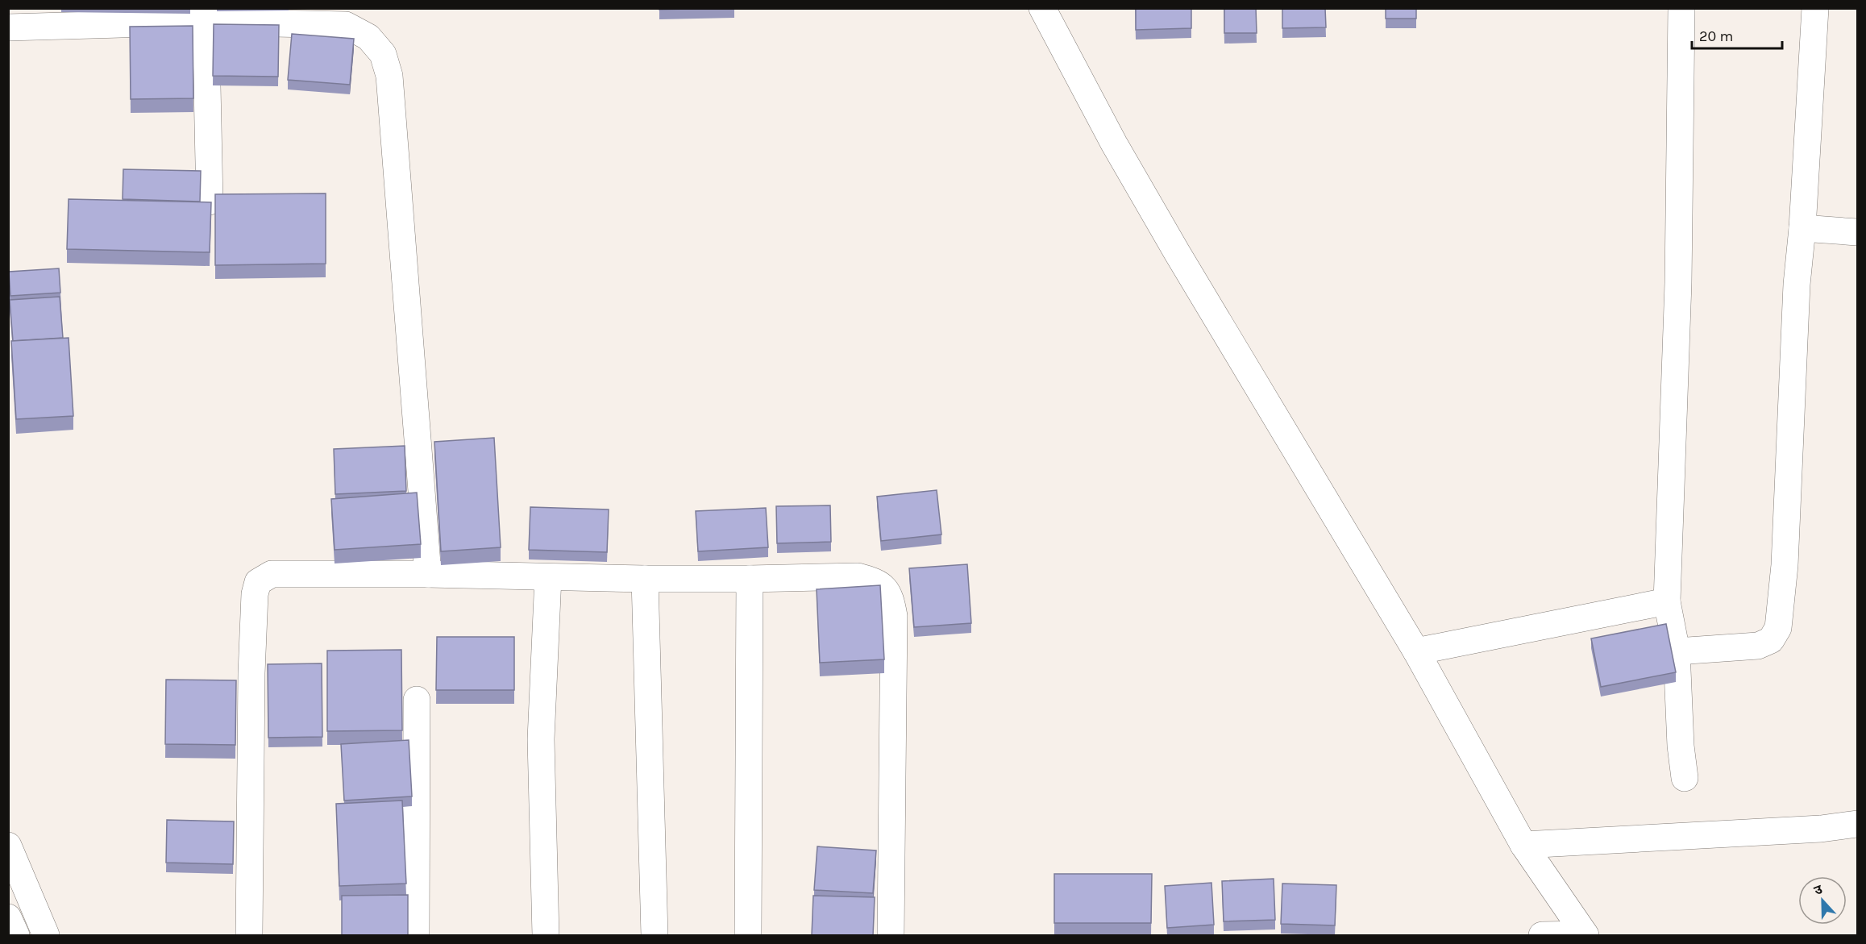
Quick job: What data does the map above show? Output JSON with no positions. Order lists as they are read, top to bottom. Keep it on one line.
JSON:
{"scale_bar":"20 m","north":"top"}
